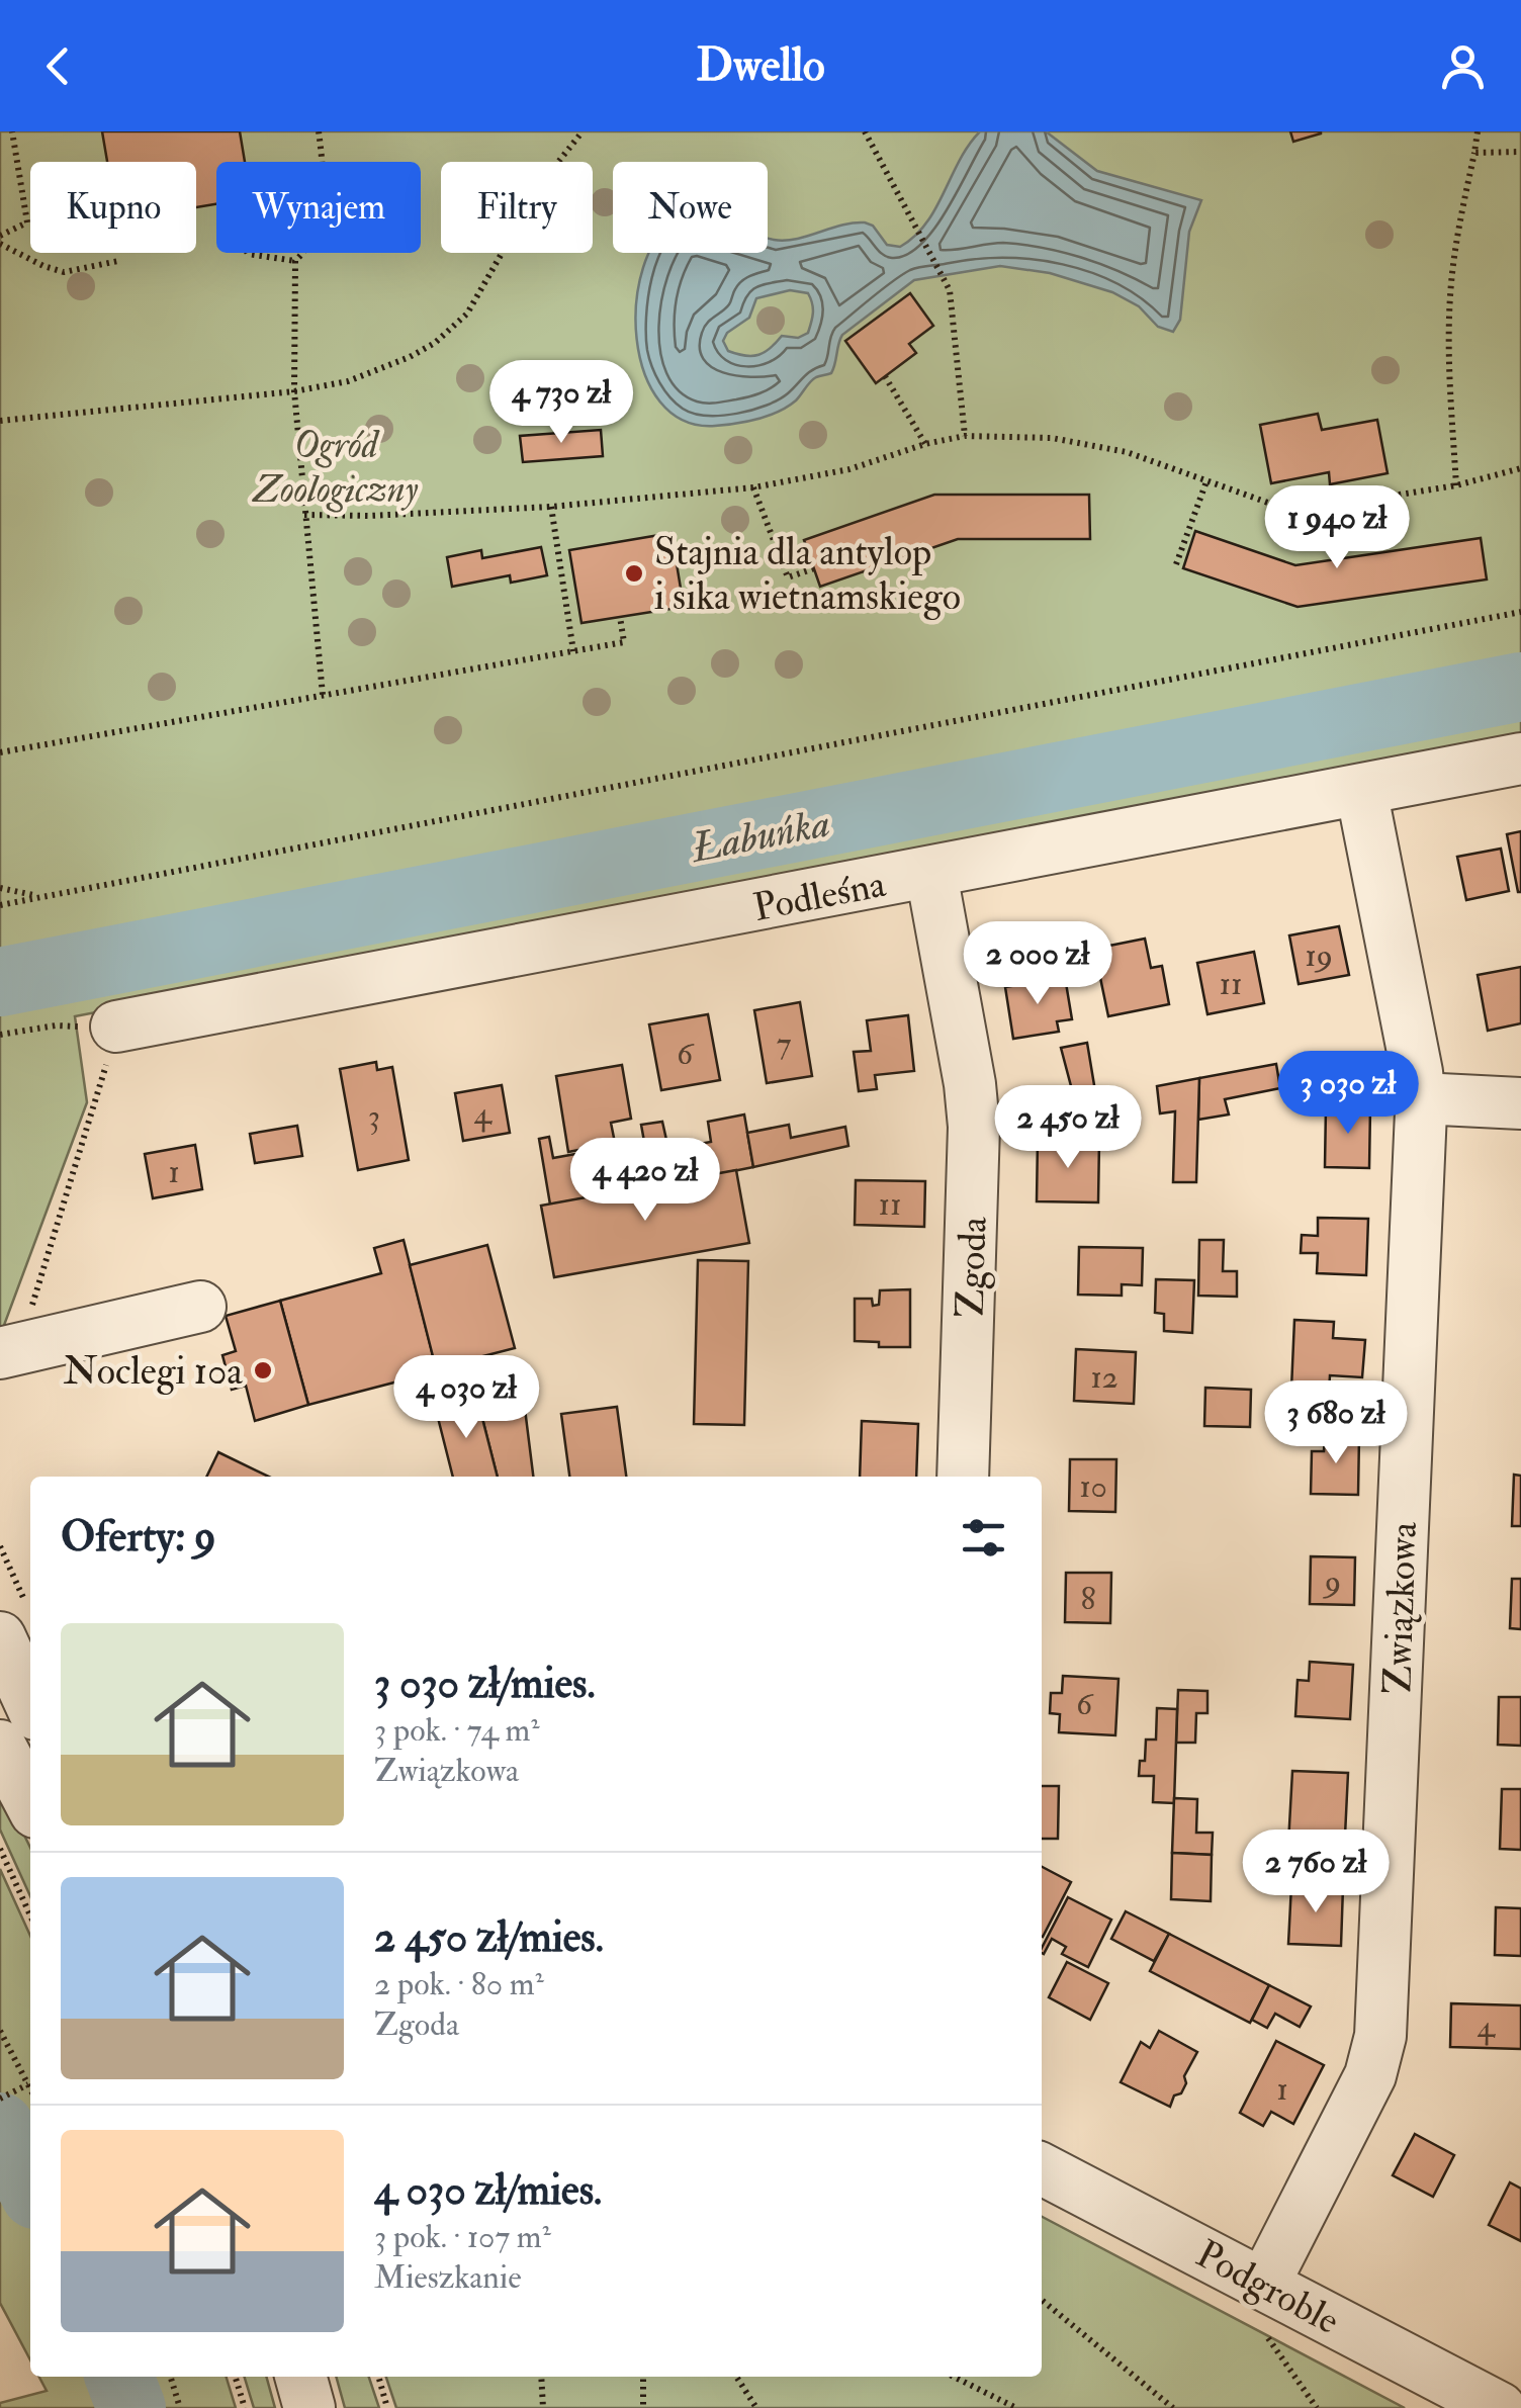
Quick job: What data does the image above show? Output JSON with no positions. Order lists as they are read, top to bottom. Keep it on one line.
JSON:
{"streets":{"street":["Podleśna","Zgoda","Związkowa","Podgroble"]},"crossings":[["Podleśna","Zgoda"],["Podleśna","Związkowa"],["Związkowa","Podgroble"]],"water":["Łabuńka"],"parks":["Ogród Zoologiczny"],"places":["Stajnia dla antylop i sika wietnamskiego","Noclegi 10a"],"house_numbers":["19","11","7","6","4","3","1","11","12","10","9","8","6","4","1"],"page":{"header":"Dwello","chip":["Kupno","Wynajem","Filtry","Nowe"],"price":["4 730 zł","1 940 zł","2 000 zł","3 030 zł","2 450 zł","4 420 zł","4 030 zł","3 680 zł","2 760 zł"],"heading":"Oferty: 9","list":[{"name":"3 030 zł/mies.","note":"3 pok. · 74 m² · Związkowa"},{"name":"2 450 zł/mies.","note":"2 pok. · 80 m² · Zgoda"},{"name":"4 030 zł/mies.","note":"3 pok. · 107 m² · Mieszkanie"}]}}
